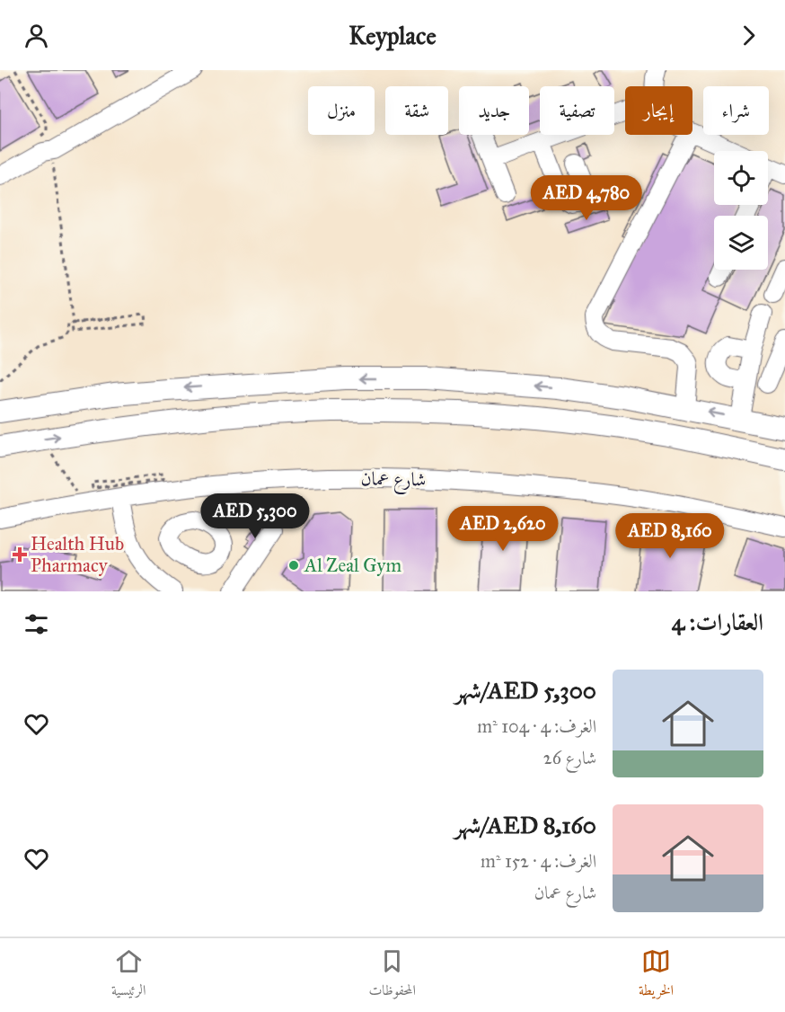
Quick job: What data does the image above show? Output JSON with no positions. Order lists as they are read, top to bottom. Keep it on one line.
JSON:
{"streets":{"street":["شارع عمان"]},"places":{"health":["Health Hub Pharmacy"],"other":["Al Zeal Gym"]},"page":{"header":"Keyplace","chip":["شراء","إيجار","تصفية","جديد","شقة","منزل"],"price":["AED 4,780","AED 5,300","AED 2,620","AED 8,160"],"heading":"العقارات: 4","list":[{"name":"AED 5,300/شهر","note":"الغرف: 4 · 104 m² · شارع 26"},{"name":"AED 8,160/شهر","note":"الغرف: 4 · 152 m² · شارع عمان"}],"tabs":["الخريطة","المحفوظات","الرئيسية"]}}
